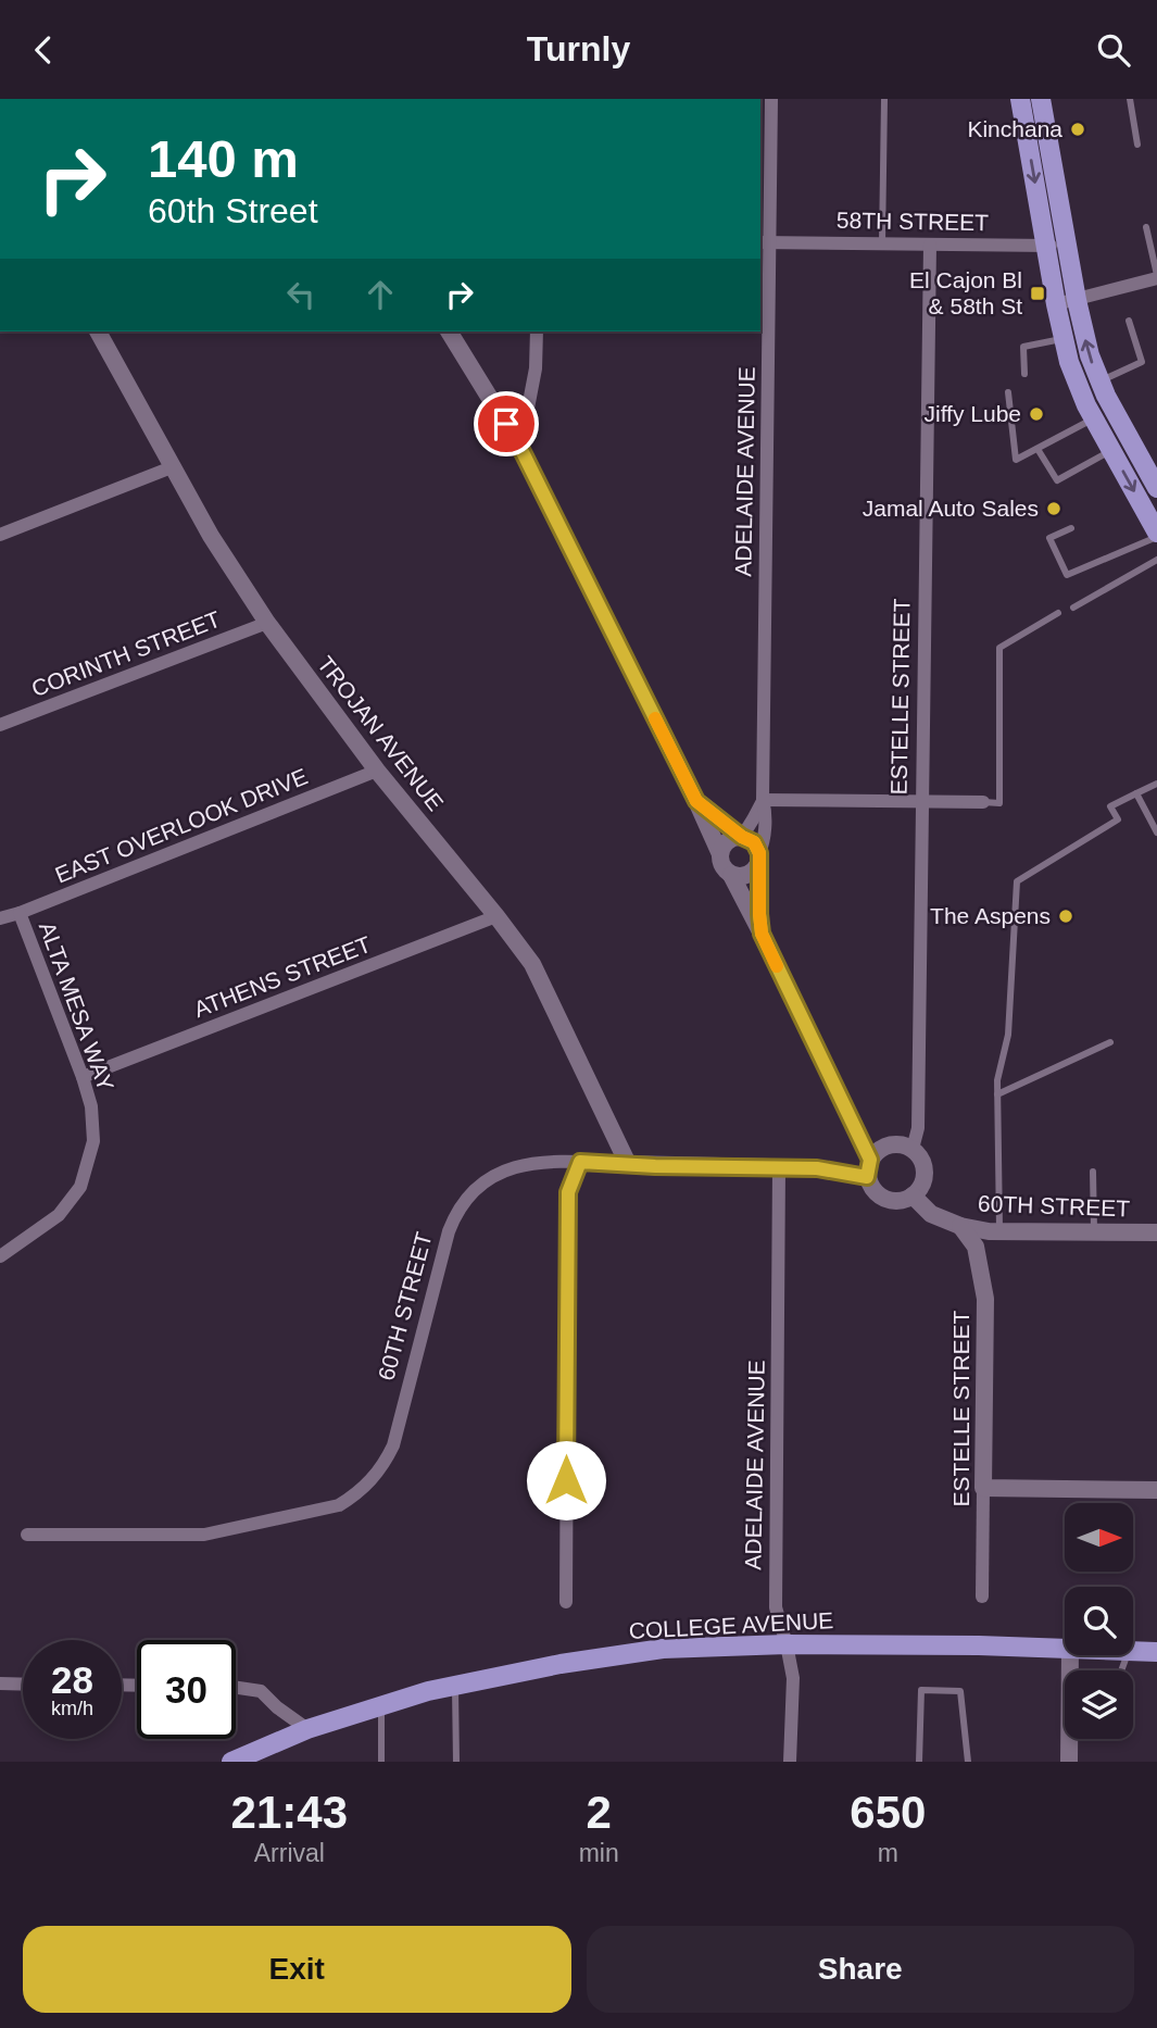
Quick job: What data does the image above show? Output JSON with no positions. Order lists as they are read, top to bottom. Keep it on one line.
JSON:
{"streets":{"main road":["COLLEGE AVENUE"],"street":["58TH STREET","ADELAIDE AVENUE","CORINTH STREET","ESTELLE STREET","TROJAN AVENUE","EAST OVERLOOK DRIVE","ATHENS STREET","ALTA MESA WAY","60TH STREET"]},"crossings":[["58TH STREET","ADELAIDE AVENUE"],["58TH STREET","ESTELLE STREET"],["ADELAIDE AVENUE","60TH STREET"],["ADELAIDE AVENUE","COLLEGE AVENUE"],["CORINTH STREET","TROJAN AVENUE"],["ESTELLE STREET","60TH STREET"],["TROJAN AVENUE","EAST OVERLOOK DRIVE"],["TROJAN AVENUE","ATHENS STREET"],["TROJAN AVENUE","60TH STREET"],["EAST OVERLOOK DRIVE","ALTA MESA WAY"],["ATHENS STREET","ALTA MESA WAY"]],"places":{"other":["Kinchana","Jiffy Lube","Jamal Auto Sales","The Aspens"],"transit":["El Cajon Bl & 58th St"]},"north":"right","page":{"header":"Turnly","turn":["140 m","60th Street"],"speed":"28 km/h","limit":"30","eta":["21:43","Arrival","2","min","650","m"],"buttons":["Exit","Share"]}}
